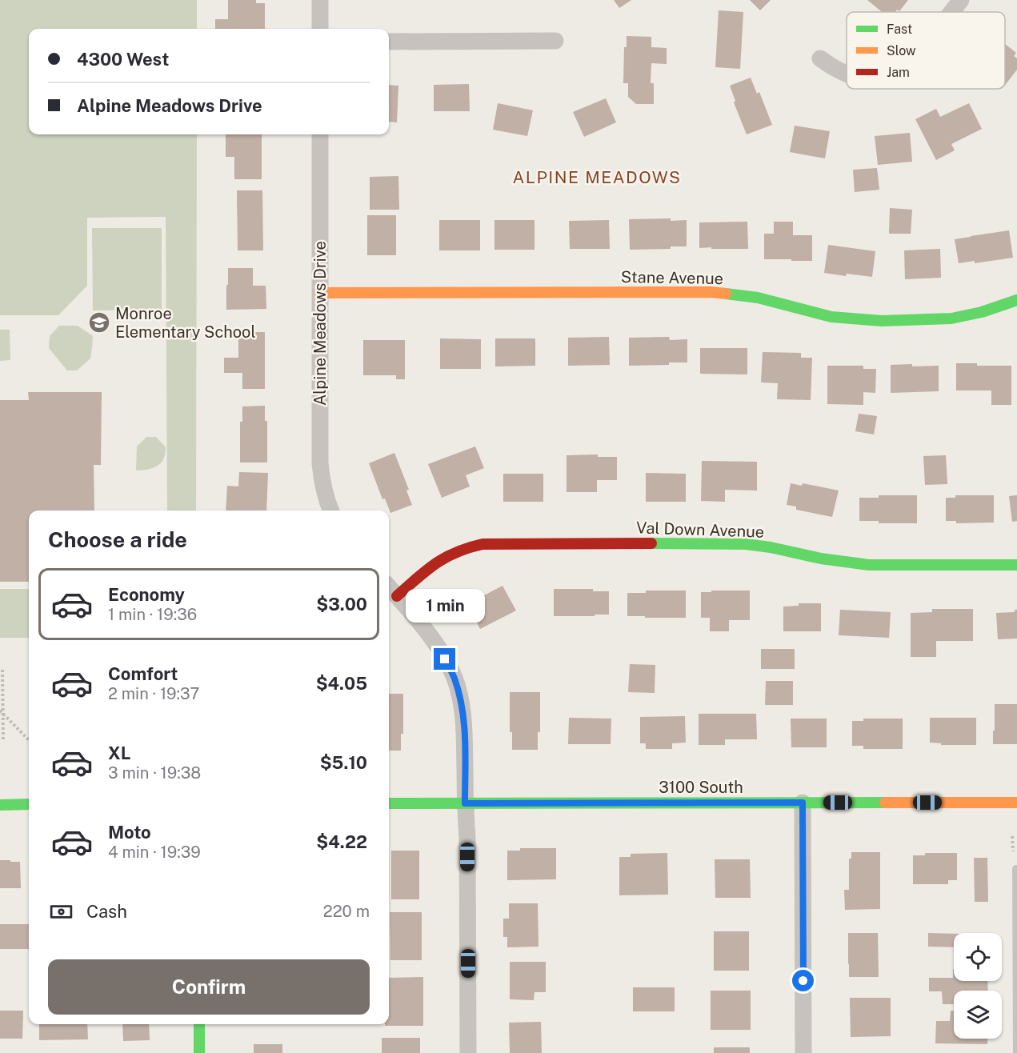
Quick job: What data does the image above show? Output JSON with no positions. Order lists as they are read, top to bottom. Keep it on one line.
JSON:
{"streets":{"street":["Stane Avenue","Alpine Meadows Drive","Val Down Avenue","3100 South"]},"crossings":[["Stane Avenue","Alpine Meadows Drive"]],"districts":["ALPINE MEADOWS"],"places":{"school or university":["Monroe Elementary School"]},"legend":["Fast","Slow","Jam"],"page":{"banner":["4300 West","Alpine Meadows Drive"],"heading":"Choose a ride","list":[{"name":"Economy","note":"1 min · 19:36","value":"$3.00"},{"name":"Comfort","note":"2 min · 19:37","value":"$4.05"},{"name":"XL","note":"3 min · 19:38","value":"$5.10"},{"name":"Moto","note":"4 min · 19:39","value":"$4.22"}],"bubble":"1 min","pay":["Cash","220 m"],"buttons":"Confirm"}}
